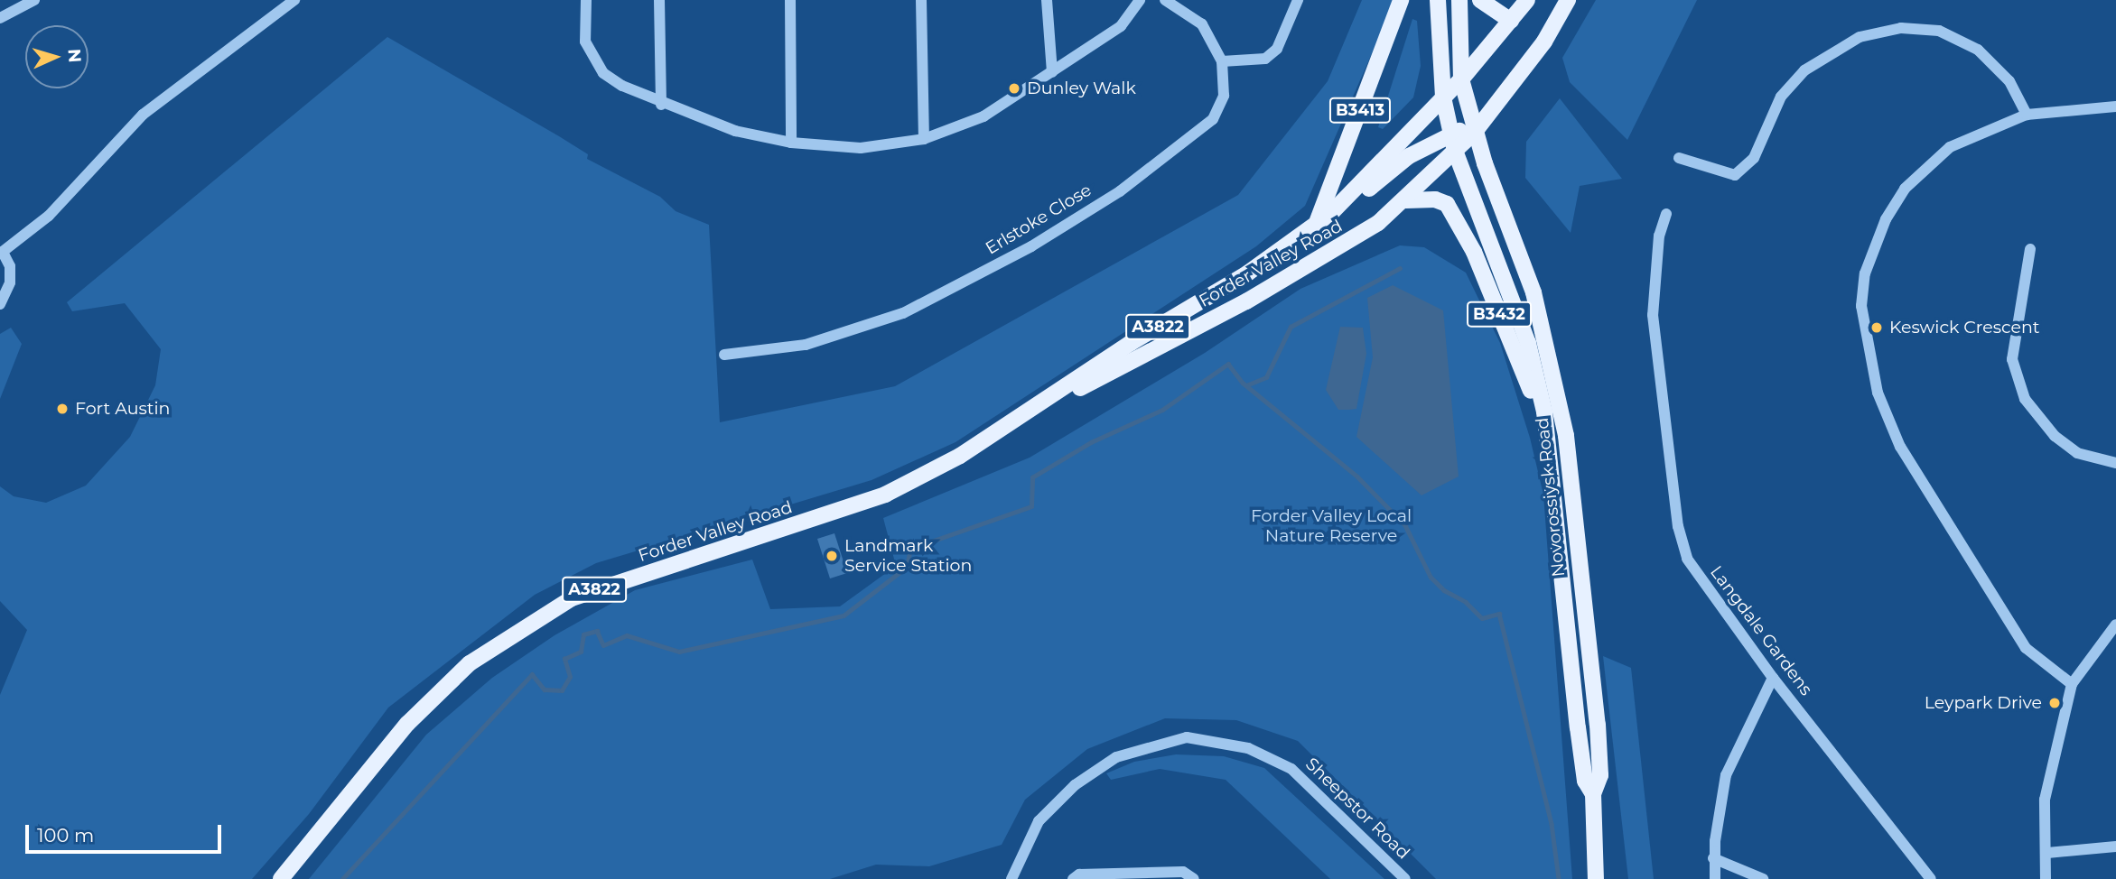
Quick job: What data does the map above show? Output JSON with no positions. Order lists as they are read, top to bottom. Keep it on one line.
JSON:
{"streets":{"main road":["B3413","Forder Valley Road","B3432","A3822","Novorossiysk Road"],"street":["Erlstoke Close","Langdale Gardens","Sheepstor Road"]},"crossings":[["B3413","Forder Valley Road"],["Forder Valley Road","B3432"],["Forder Valley Road","A3822"],["Forder Valley Road","Novorossiysk Road"],["B3432","Novorossiysk Road"],["A3822","Novorossiysk Road"]],"parks":["Forder Valley Local Nature Reserve"],"places":["Dunley Walk","Keswick Crescent","Fort Austin","Landmark Service Station","Leypark Drive"],"scale_bar":"100 m","north":"right"}
